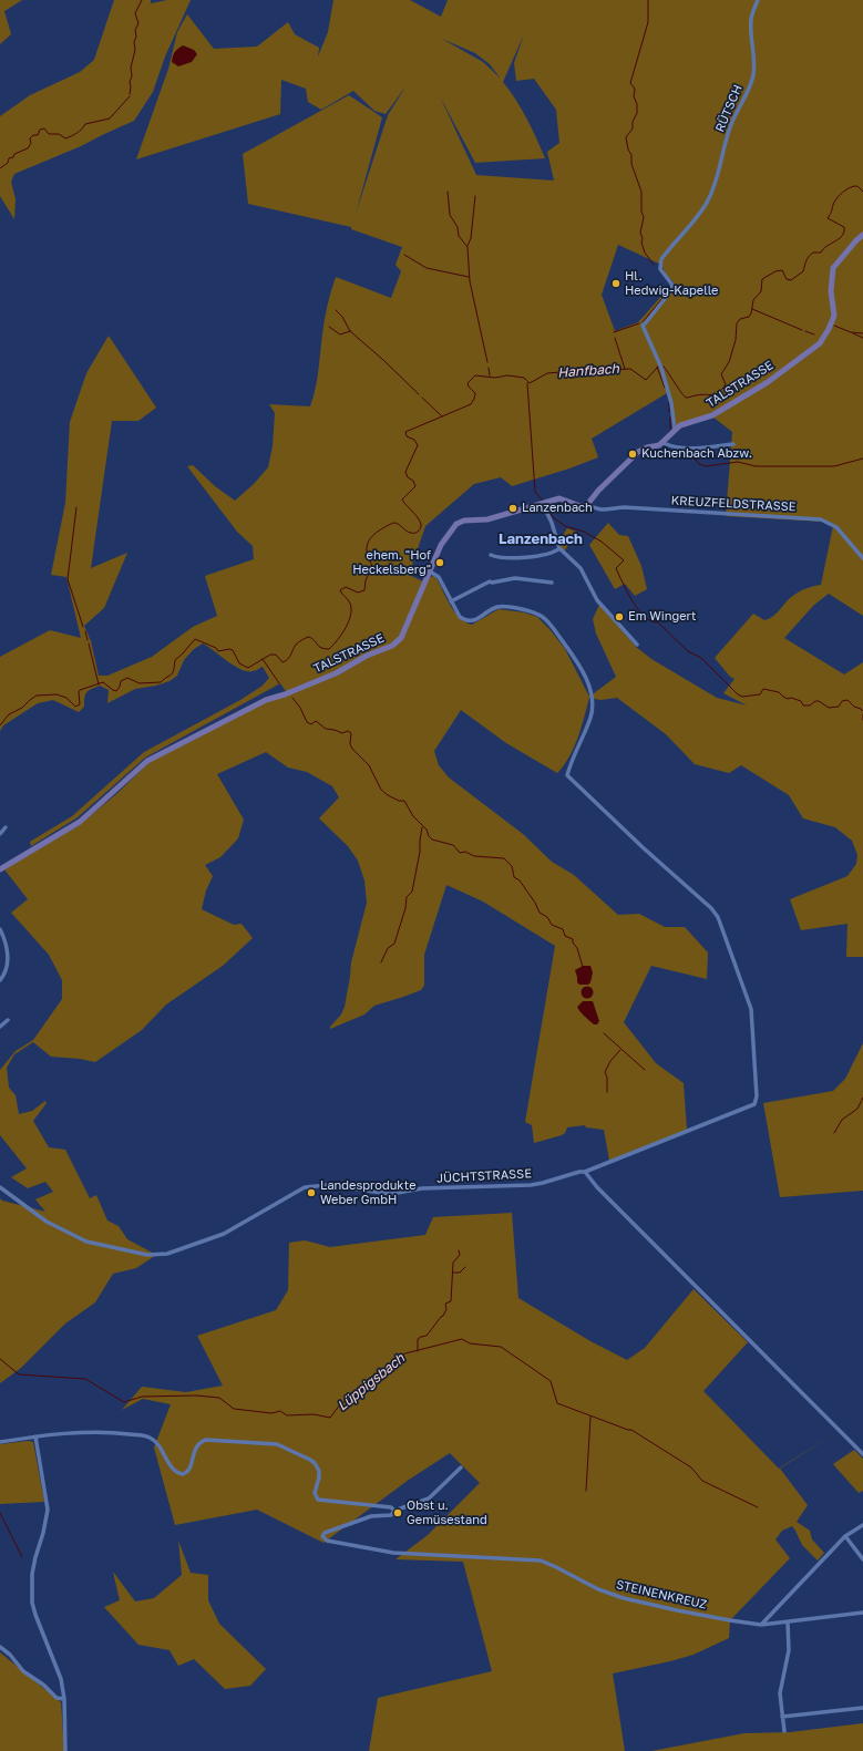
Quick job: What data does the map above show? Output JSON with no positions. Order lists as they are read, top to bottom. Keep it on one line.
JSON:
{"streets":{"main road":["TALSTRASSE"],"street":["RÜTSCH","KREUZFELDSTRASSE","JÜCHTSTRASSE","STEINENKREUZ"]},"crossings":[["RÜTSCH","TALSTRASSE"],["TALSTRASSE","KREUZFELDSTRASSE"]],"districts":["Lanzenbach"],"water":["Hanfbach","Lüppigsbach"],"places":["Hl. Hedwig-Kapelle","Kuchenbach Abzw.","Lanzenbach","ehem. \"Hof Heckelsberg\"","Em Wingert","Landesprodukte Weber GmbH","Obst u. Gemüsestand"]}
